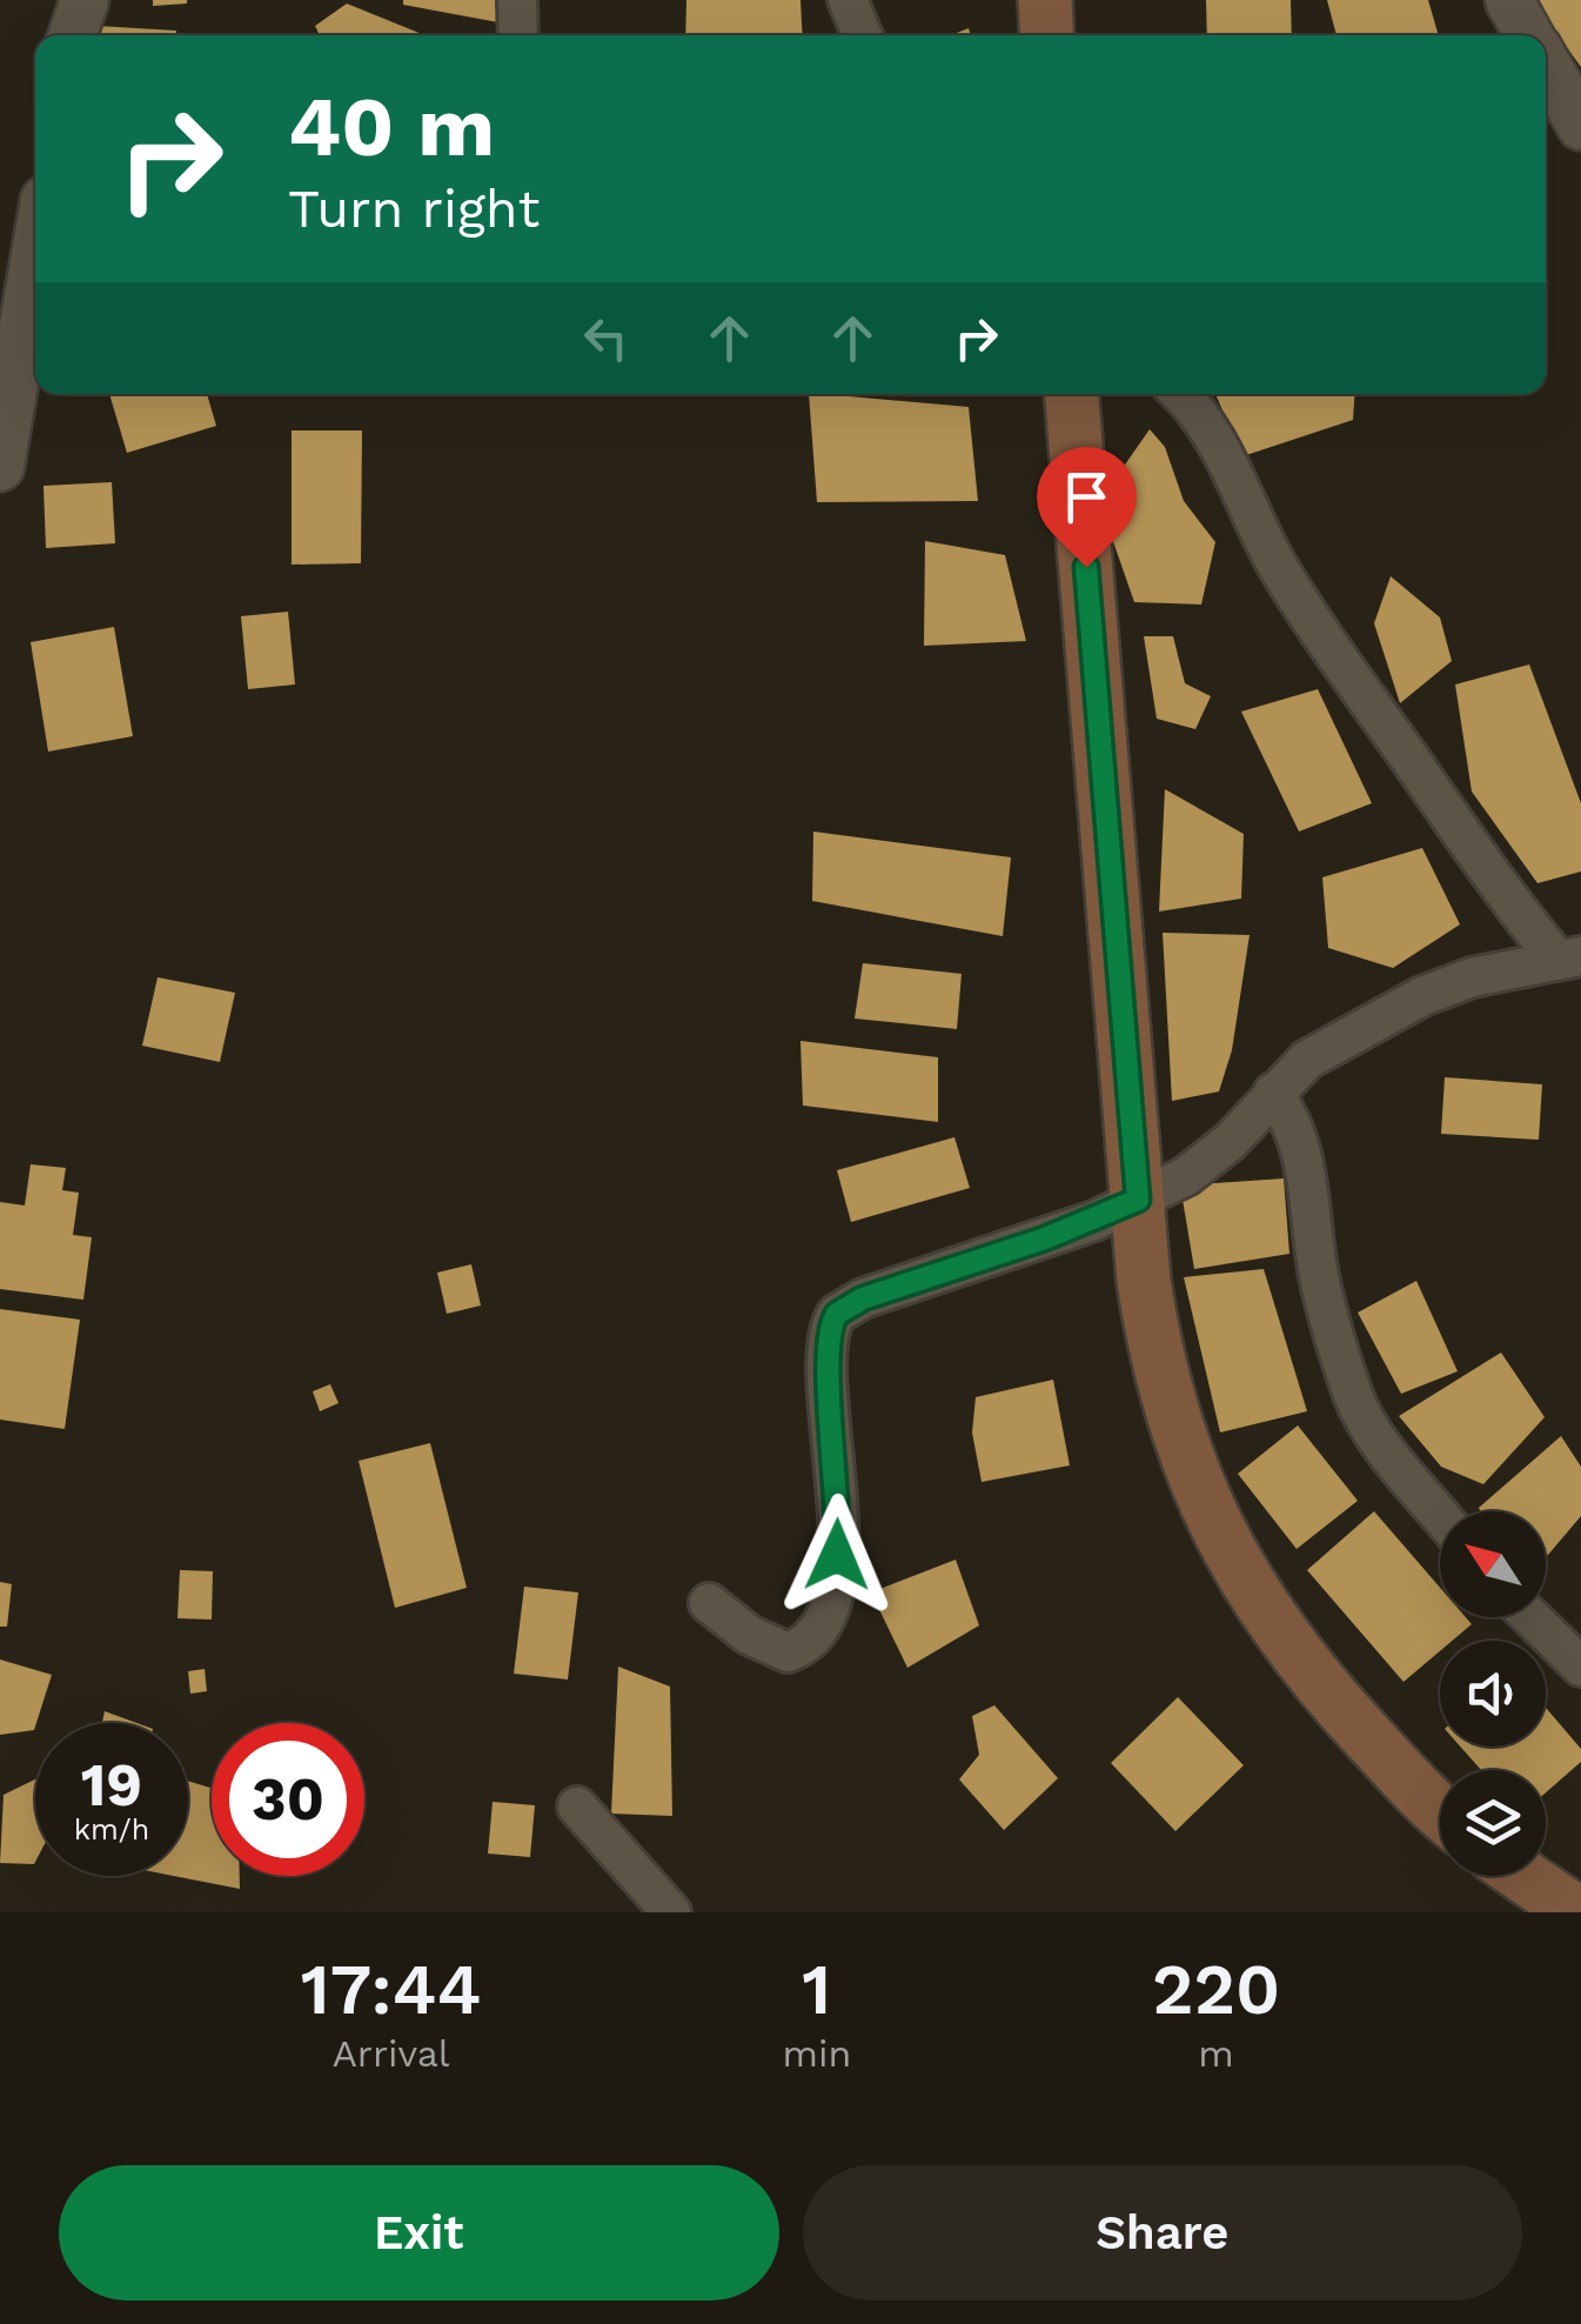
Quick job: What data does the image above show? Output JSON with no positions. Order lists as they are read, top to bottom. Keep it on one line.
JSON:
{"north":"top left","page":{"turn":["40 m","Turn right"],"speed":"19 km/h","limit":"30","eta":["17:44","Arrival","1","min","220","m"],"buttons":["Exit","Share"]}}
